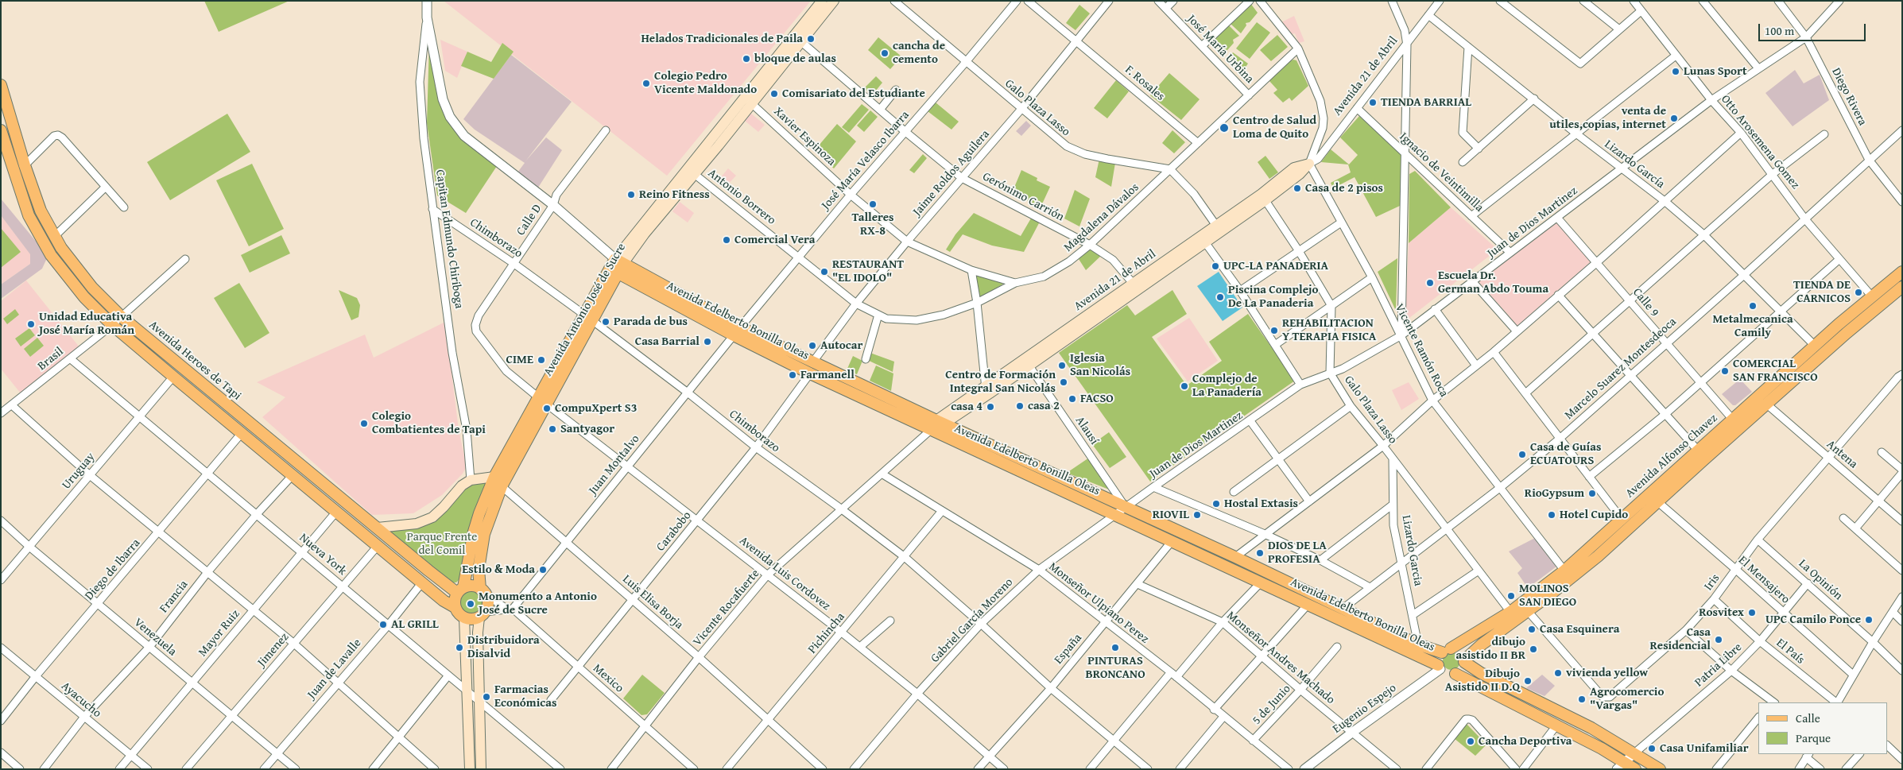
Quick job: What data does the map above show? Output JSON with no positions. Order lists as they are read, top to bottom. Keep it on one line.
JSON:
{"streets":{"main road":["Avenida 21 de Abril","Avenida Antonio José de Sucre","Avenida Edelberto Bonilla Oleas","Avenida Heroes de Tapi","Avenida Alfonso Chavez"],"street":["José María Urbina","F. Rosales","Diego Rivera","Galo Plaza Lasso","Xavier Espinoza","Otto Arosemena Gomez","José María Velasco Ibarra","Lizardo García","Ignacio de Veintimilla","Jaime Roldos Aguilera","Antonio Borrero","Gerónimo Carrión","Magdalena Dávalos","Calle D","Juan de Dios Martinez","Chimborazo","Capitan Edmundo Chiriboga","Calle 9","Vicente Ramón Roca","Brasil","Marcelo Suarez Montesdeoca","Alausí","Antena","Juan Montalvo","Uruguay","Carabobo","Lizardo Garcia","Nueva York","Diego de Ibarra","Avenida Luis Cordovez","El Mensajero","La Opinión","Iris","Francia","Luis Elisa Borja","Monseñor Ulpiano Perez","Vicente Rocafuerte","Gabriel García Moreno","Mayor Ruiz","Pichincha","Venezuela","España","Jimenez","El País","Monseñor Andres Machado","Patria Libre","Juan de Lavalle","Mexico","Ayacucho","5 de Junio","Eugenio Espejo"]},"crossings":[["José María Urbina","Magdalena Dávalos"],["Avenida 21 de Abril","Lizardo García"],["Avenida 21 de Abril","Ignacio de Veintimilla"],["Avenida 21 de Abril","Gerónimo Carrión"],["Avenida 21 de Abril","Avenida Edelberto Bonilla Oleas"],["Avenida 21 de Abril","Vicente Ramón Roca"],["Avenida 21 de Abril","Alausí"],["F. Rosales","Jaime Roldos Aguilera"],["F. Rosales","Magdalena Dávalos"],["Diego Rivera","Juan de Dios Martinez"],["Diego Rivera","Marcelo Suarez Montesdeoca"],["Galo Plaza Lasso","José María Velasco Ibarra"],["Galo Plaza Lasso","Jaime Roldos Aguilera"],["Galo Plaza Lasso","Magdalena Dávalos"],["Galo Plaza Lasso","Juan de Dios Martinez"],["Galo Plaza Lasso","Marcelo Suarez Montesdeoca"],["Galo Plaza Lasso","Avenida Alfonso Chavez"],["Galo Plaza Lasso","Lizardo Garcia"],["Xavier Espinoza","José María Velasco Ibarra"],["Xavier Espinoza","Jaime Roldos Aguilera"],["Xavier Espinoza","Magdalena Dávalos"],["Xavier Espinoza","Avenida Antonio José de Sucre"],["Otto Arosemena Gomez","Juan de Dios Martinez"],["Otto Arosemena Gomez","Marcelo Suarez Montesdeoca"],["Otto Arosemena Gomez","Avenida Alfonso Chavez"],["José María Velasco Ibarra","Antonio Borrero"],["José María Velasco Ibarra","Gerónimo Carrión"],["José María Velasco Ibarra","Avenida Edelberto Bonilla Oleas"],["José María Velasco Ibarra","Juan Montalvo"],["Lizardo García","Juan de Dios Martinez"],["Lizardo García","Marcelo Suarez Montesdeoca"],["Lizardo García","Avenida Alfonso Chavez"],["Ignacio de Veintimilla","Juan de Dios Martinez"],["Jaime Roldos Aguilera","Antonio Borrero"],["Jaime Roldos Aguilera","Gerónimo Carrión"],["Jaime Roldos Aguilera","Magdalena Dávalos"],["Jaime Roldos Aguilera","Avenida Edelberto Bonilla Oleas"],["Antonio Borrero","Magdalena Dávalos"],["Antonio Borrero","Avenida Antonio José de Sucre"],["Gerónimo Carrión","Magdalena Dávalos"],["Gerónimo Carrión","Avenida Antonio José de Sucre"],["Calle D","Chimborazo"],["Calle D","Avenida Luis Cordovez"],["Juan de Dios Martinez","Calle 9"],["Juan de Dios Martinez","Avenida Edelberto Bonilla Oleas"],["Juan de Dios Martinez","Vicente Ramón Roca"],["Juan de Dios Martinez","Alausí"],["Juan de Dios Martinez","Gabriel García Moreno"],["Chimborazo","Capitan Edmundo Chiriboga"],["Chimborazo","Avenida Antonio José de Sucre"],["Chimborazo","Juan Montalvo"],["Chimborazo","Carabobo"],["Chimborazo","Vicente Rocafuerte"],["Chimborazo","Gabriel García Moreno"],["Chimborazo","Pichincha"],["Chimborazo","España"],["Calle 9","Marcelo Suarez Montesdeoca"],["Calle 9","Avenida Alfonso Chavez"],["Avenida Antonio José de Sucre","Avenida Edelberto Bonilla Oleas"],["Avenida Antonio José de Sucre","Avenida Heroes de Tapi"],["Avenida Antonio José de Sucre","Avenida Luis Cordovez"],["Avenida Antonio José de Sucre","Luis Elisa Borja"],["Avenida Antonio José de Sucre","Mexico"],["Avenida Edelberto Bonilla Oleas","Marcelo Suarez Montesdeoca"],["Avenida Edelberto Bonilla Oleas","Alausí"],["Avenida Edelberto Bonilla Oleas","Avenida Alfonso Chavez"],["Avenida Edelberto Bonilla Oleas","Juan Montalvo"],["Avenida Edelberto Bonilla Oleas","Carabobo"],["Avenida Edelberto Bonilla Oleas","Lizardo Garcia"],["Avenida Edelberto Bonilla Oleas","Vicente Rocafuerte"],["Avenida Edelberto Bonilla Oleas","Gabriel García Moreno"],["Avenida Edelberto Bonilla Oleas","España"],["Avenida Edelberto Bonilla Oleas","Eugenio Espejo"],["Vicente Ramón Roca","Marcelo Suarez Montesdeoca"],["Vicente Ramón Roca","Avenida Alfonso Chavez"],["Brasil","Avenida Heroes de Tapi"],["Brasil","Nueva York"],["Avenida Heroes de Tapi","Mexico"],["Marcelo Suarez Montesdeoca","Lizardo Garcia"],["Alausí","Gabriel García Moreno"],["Antena","Avenida Alfonso Chavez"],["Antena","Iris"],["Avenida Alfonso Chavez","El Mensajero"],["Avenida Alfonso Chavez","Iris"],["Avenida Alfonso Chavez","Eugenio Espejo"],["Juan Montalvo","Avenida Luis Cordovez"],["Juan Montalvo","Luis Elisa Borja"],["Juan Montalvo","Mexico"],["Uruguay","Nueva York"],["Uruguay","Venezuela"],["Carabobo","Avenida Luis Cordovez"],["Carabobo","Luis Elisa Borja"],["Carabobo","Mexico"],["Nueva York","Diego de Ibarra"],["Nueva York","Francia"],["Nueva York","Mayor Ruiz"],["Nueva York","Jimenez"],["Nueva York","Juan de Lavalle"],["Diego de Ibarra","Venezuela"],["Diego de Ibarra","Ayacucho"],["Avenida Luis Cordovez","Vicente Rocafuerte"],["Avenida Luis Cordovez","Gabriel García Moreno"],["Avenida Luis Cordovez","Pichincha"],["Avenida Luis Cordovez","España"],["El Mensajero","Iris"],["El Mensajero","Patria Libre"],["La Opinión","Iris"],["La Opinión","Patria Libre"],["Iris","El País"],["Francia","Venezuela"],["Francia","Ayacucho"],["Luis Elisa Borja","Vicente Rocafuerte"],["Luis Elisa Borja","Pichincha"],["Monseñor Ulpiano Perez","Vicente Rocafuerte"],["Monseñor Ulpiano Perez","Gabriel García Moreno"],["Monseñor Ulpiano Perez","Pichincha"],["Monseñor Ulpiano Perez","España"],["Monseñor Ulpiano Perez","5 de Junio"],["Vicente Rocafuerte","Mexico"],["Mayor Ruiz","Venezuela"],["Mayor Ruiz","Ayacucho"],["Venezuela","Jimenez"],["Venezuela","Juan de Lavalle"],["España","Monseñor Andres Machado"],["El País","Patria Libre"],["Monseñor Andres Machado","5 de Junio"],["Monseñor Andres Machado","Eugenio Espejo"]],"parks":["Parque Frente del Comil"],"places":["Helados Tradicionales de Paila","cancha de cemento","bloque de aulas","Lunas Sport","Colegio Pedro Vicente Maldonado","Comisariato del Estudiante","TIENDA BARRIAL","venta de utiles,copias, internet","Centro de Salud Loma de Quito","Casa de 2 pisos","Reino Fitness","Talleres RX-8","Comercial Vera","UPC-LA PANADERIA","RESTAURANT \"EL IDOLO\"","Escuela Dr. German Abdo Touma","TIENDA DE CARNICOS","Piscina Complejo De La Panaderia","Metalmecanica Camily","Parada de bus","Unidad Educativa José María Román","REHABILITACION Y TERAPIA FISICA","Casa Barrial","Autocar","CIME","Iglesia San Nicolás","COMERCIAL SAN FRANCISCO","Farmanell","Centro de Formación Integral San Nicolás","Complejo de La Panadería","FACSO","casa 2","casa 4","CompuXpert S3","Colegio Combatientes de Tapi","Santyagor","Casa de Guías ECUATOURS","RioGypsum","Hostal Extasis","RIOVIL","Hotel Cupido","DIOS DE LA PROFESIA","Estilo & Moda","MOLINOS SAN DIEGO","Monumento a Antonio José de Sucre","Rosvitex","UPC Camilo Ponce","AL GRILL","Casa Esquinera","Casa Residencial","Distribuidora Disalvid","PINTURAS BRONCANO","dibujo asistido II BR","vivienda yellow","Dibujo Asistido II D.Q","Farmacias Económicas","Agrocomercio \"Vargas\"","Cancha Deportiva","Casa Unifamiliar"],"legend":["Calle","Parque"],"scale_bar":"100 m"}
